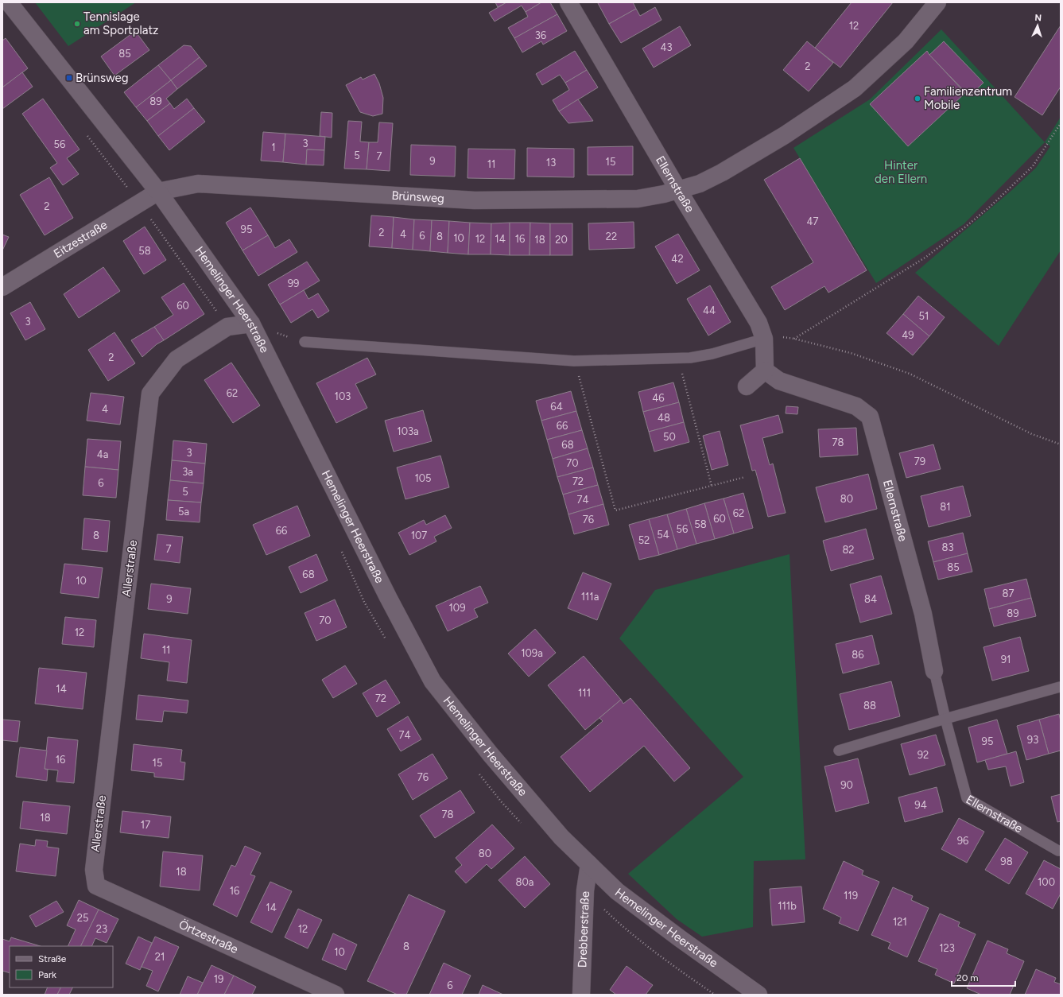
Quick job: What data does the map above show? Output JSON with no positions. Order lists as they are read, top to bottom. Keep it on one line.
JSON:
{"streets":{"street":["Ellernstraße","Brünsweg","Eitzestraße","Hemelinger Heerstraße","Allerstraße","Drebberstraße","Örtzestraße"]},"crossings":[["Ellernstraße","Brünsweg"],["Brünsweg","Eitzestraße"],["Brünsweg","Hemelinger Heerstraße"],["Eitzestraße","Hemelinger Heerstraße"],["Hemelinger Heerstraße","Allerstraße"],["Hemelinger Heerstraße","Drebberstraße"],["Allerstraße","Örtzestraße"]],"parks":["Hinter den Ellern"],"places":{"other":["Tennislage am Sportplatz","Familienzentrum Mobile"],"transit":["Brünsweg"]},"house_numbers":["12","36","43","85","2","89","3","56","1","5","7","9","15","13","11","2","47","95","2","4","6","8","22","10","12","14","16","18","20","58","42","99","60","44","51","3","49","2","62","103","46","64","4","48","66","103a","50","78","68","3","4a","79","70","3a","105","72","6","5","80","74","81","5a","62","60","76","58","56","66","54","8","107","52","83","7","82","85","68","10","87","111a","9","84","109","89","70","12","11","109a","86","91","14","111","72","88","74","93","95","92","16","15","76","90","94","78","18","17","96","80","98","18","80a","100","16","119","111b","14","25","121","23","12","8","123","10","21","19","6"],"legend":["Straße","Park"],"scale_bar":"20 m","north":"top"}
